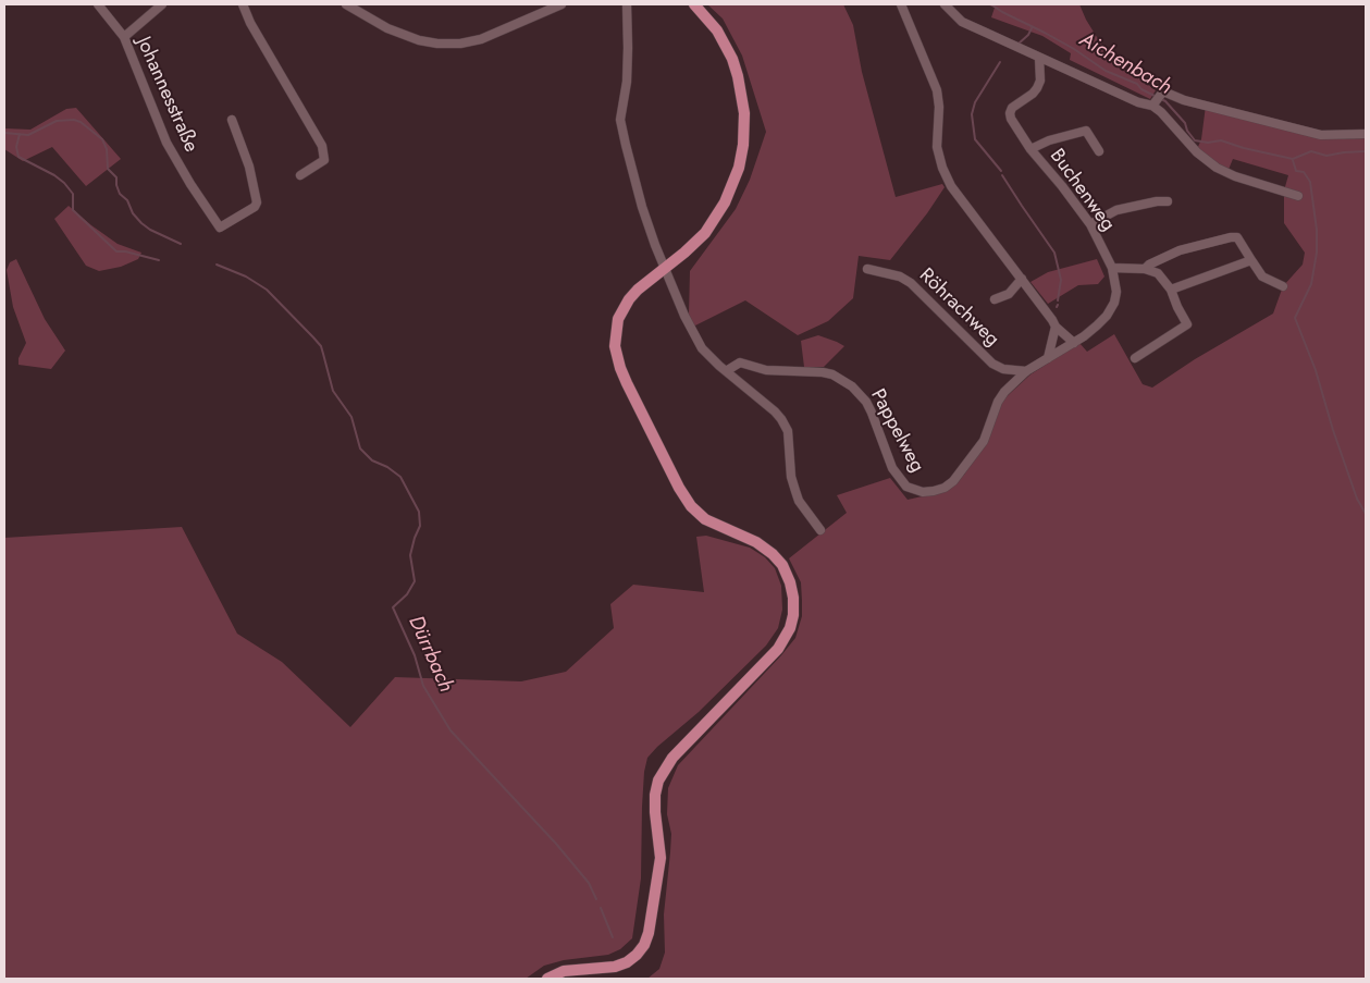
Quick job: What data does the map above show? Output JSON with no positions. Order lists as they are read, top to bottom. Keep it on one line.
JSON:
{"streets":{"street":["Johannesstraße","Buchenweg","Röhrachweg","Pappelweg"]},"crossings":[["Buchenweg","Pappelweg"],["Röhrachweg","Pappelweg"]],"water":["Aichenbach","Dürrbach"]}
